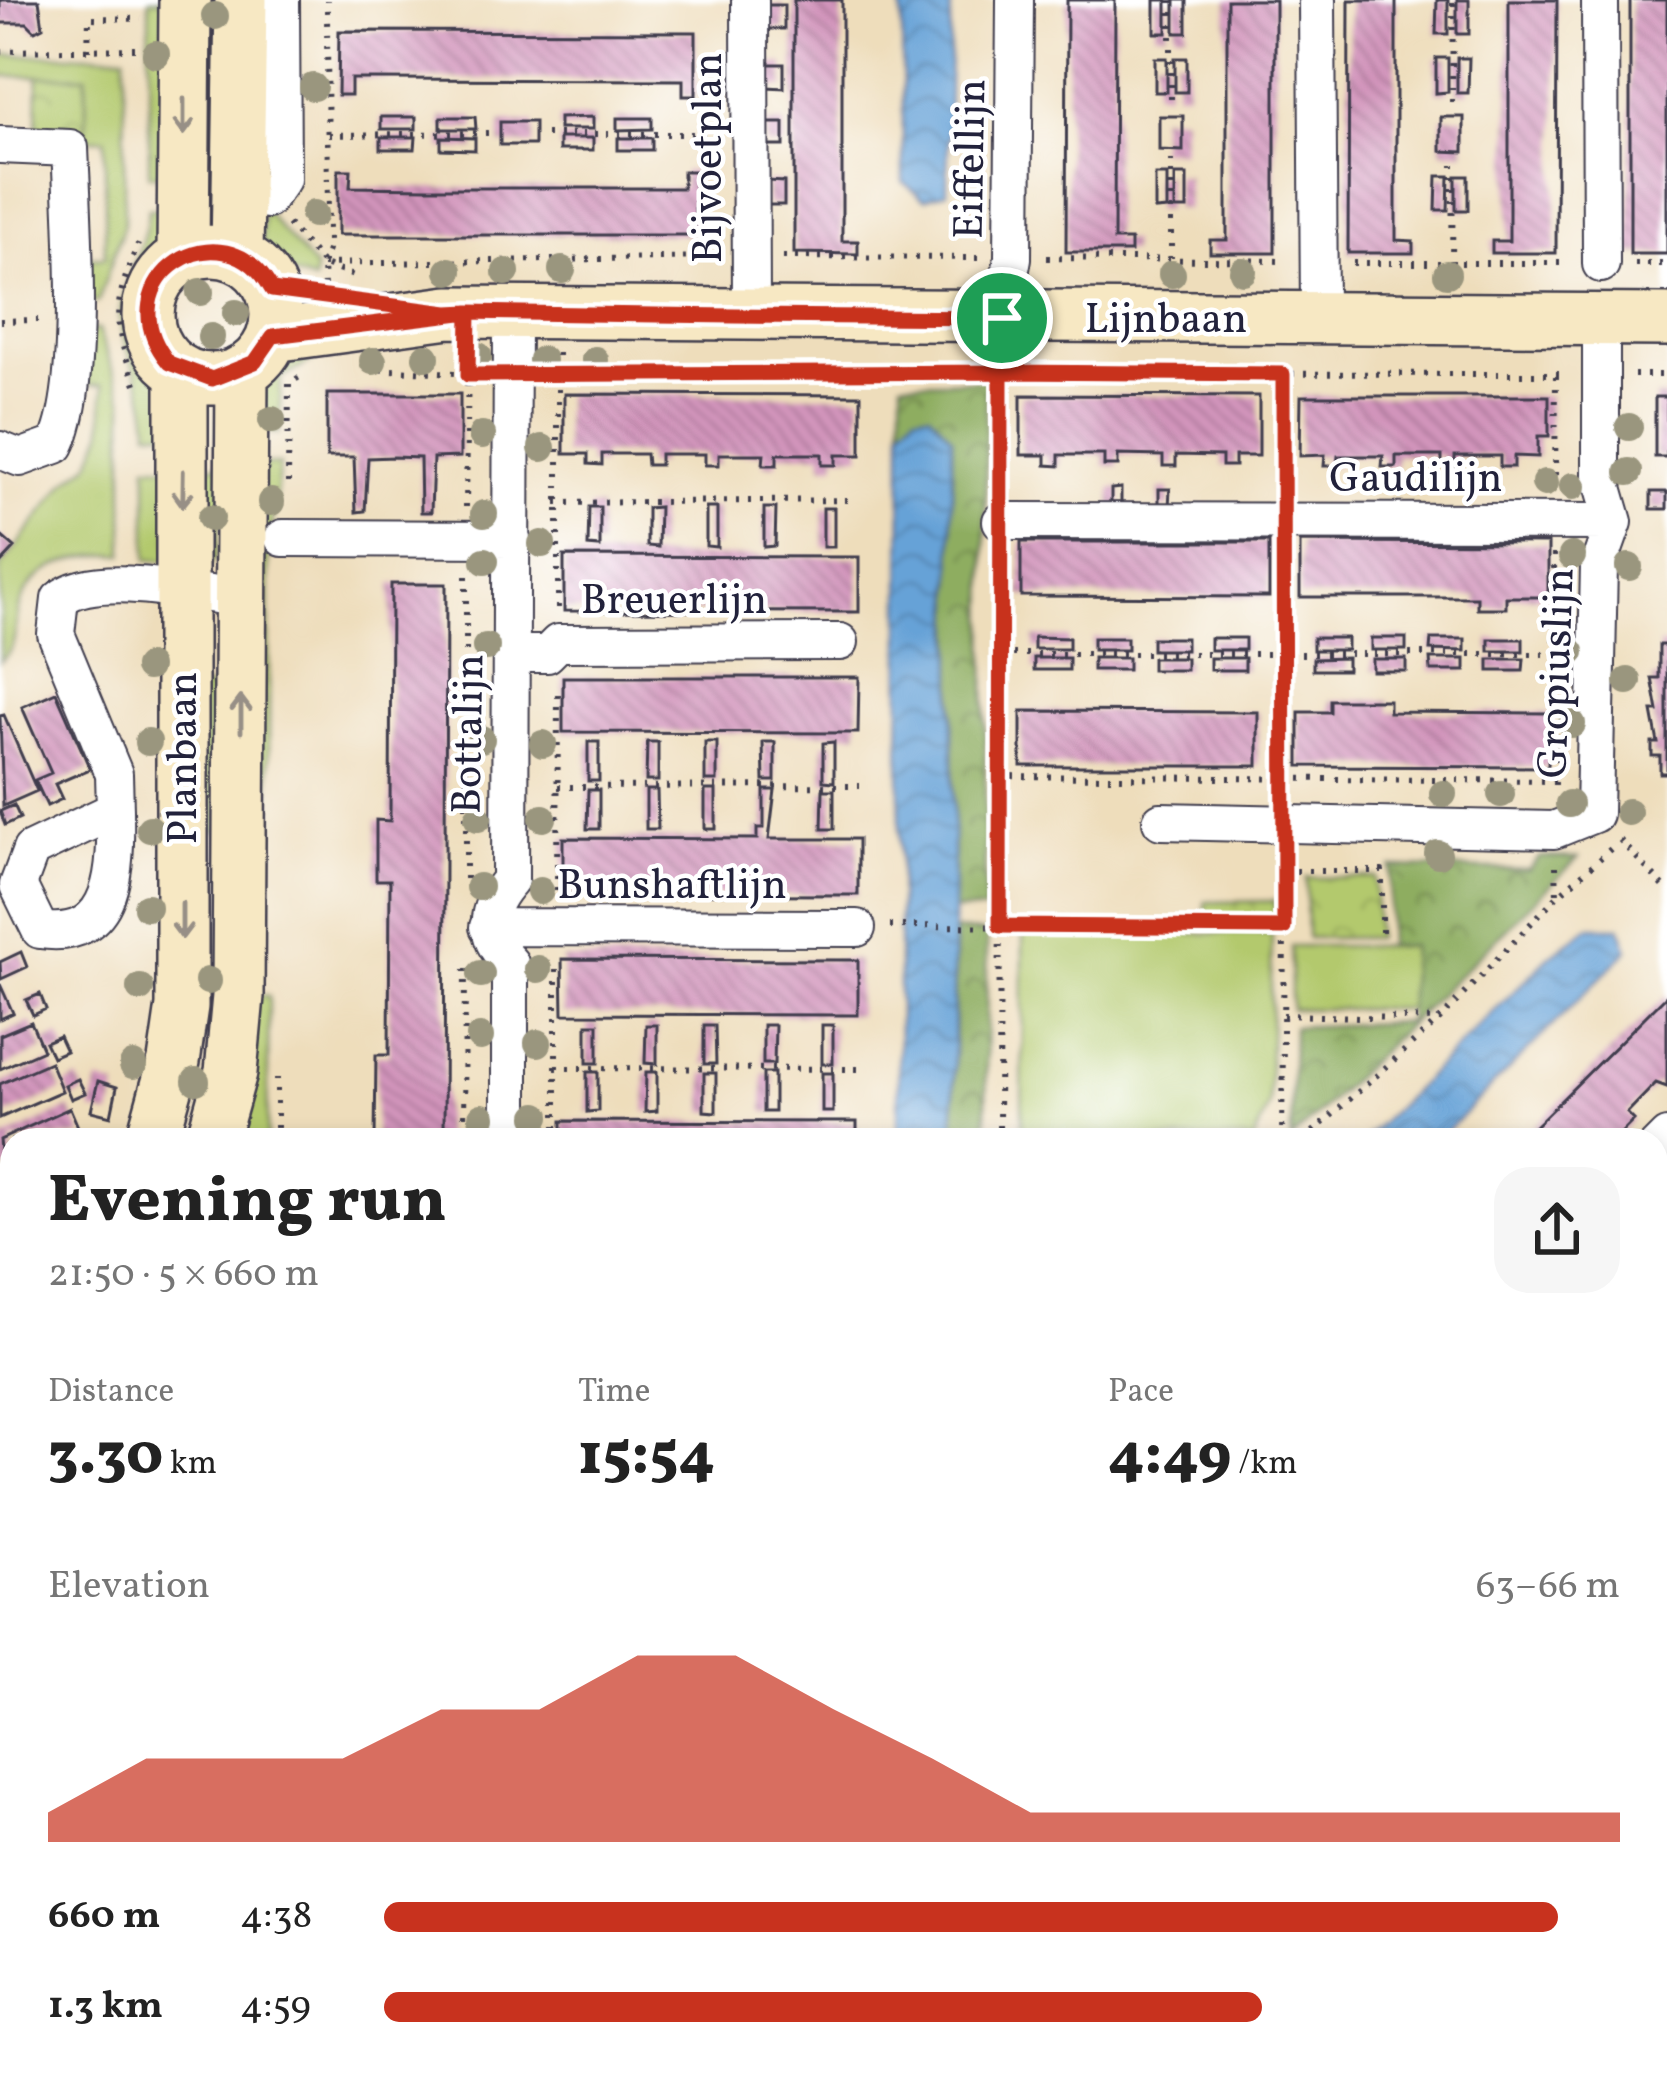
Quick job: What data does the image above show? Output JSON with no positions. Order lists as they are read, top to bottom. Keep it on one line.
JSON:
{"streets":{"street":["Bijvoetplan","Eiffellijn","Lijnbaan","Gaudilijn","Breuerlijn","Gropiuslijn","Bottalijn","Planbaan","Bunshaftlijn"]},"crossings":[["Bijvoetplan","Lijnbaan"],["Eiffellijn","Lijnbaan"],["Lijnbaan","Gropiuslijn"],["Lijnbaan","Bottalijn"],["Lijnbaan","Planbaan"],["Gaudilijn","Gropiuslijn"],["Breuerlijn","Bottalijn"],["Bottalijn","Bunshaftlijn"]],"page":{"heading":["Evening run","21:50 · 5 × 660 m"],"stats":[["Distance","3.30 km"],["Time","15:54"],["Pace","4:49 /km"]],"chart":["Elevation","63–66 m"],"list":[{"name":"660 m","note":"4:38"},{"name":"1.3 km","note":"4:59"}]}}
